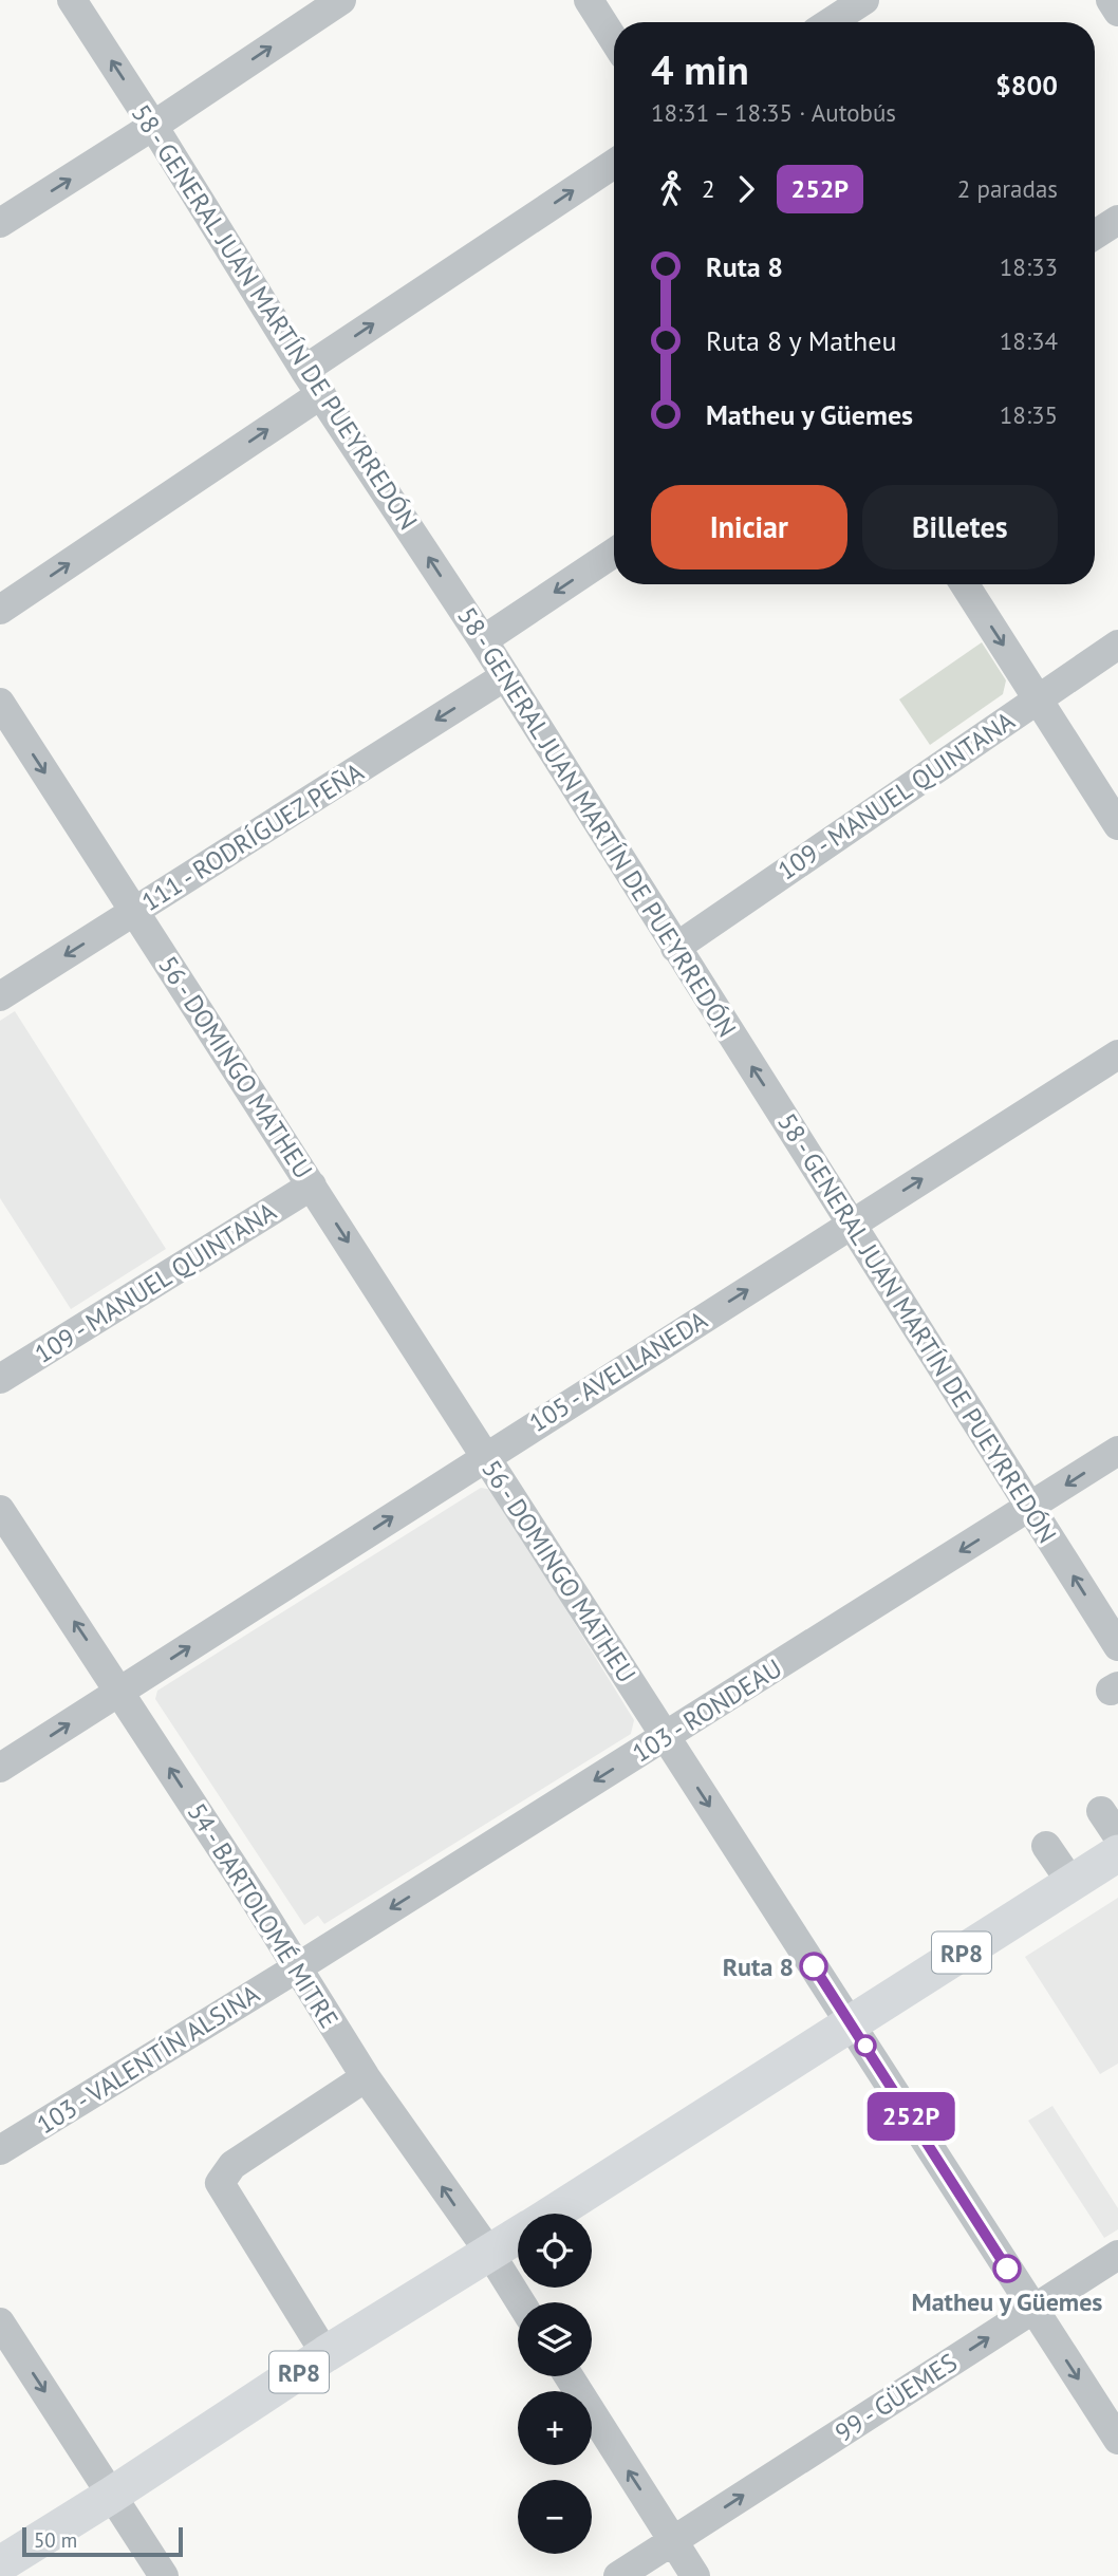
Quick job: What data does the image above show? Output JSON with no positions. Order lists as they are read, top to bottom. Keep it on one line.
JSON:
{"streets":{"main road":["RP8"],"street":["58 - GENERAL JUAN MARTÍN DE PUEYRREDÓN","109 - MANUEL QUINTANA","111 - RODRÍGUEZ PEÑA","56 - DOMINGO MATHEU","105 - AVELLANEDA","103 - RONDEAU","54 - BARTOLOMÉ MITRE","103 - VALENTÍN ALSINA","99 - GÜEMES"]},"crossings":[["58 - GENERAL JUAN MARTÍN DE PUEYRREDÓN","109 - MANUEL QUINTANA"],["58 - GENERAL JUAN MARTÍN DE PUEYRREDÓN","111 - RODRÍGUEZ PEÑA"],["58 - GENERAL JUAN MARTÍN DE PUEYRREDÓN","105 - AVELLANEDA"],["58 - GENERAL JUAN MARTÍN DE PUEYRREDÓN","103 - RONDEAU"],["109 - MANUEL QUINTANA","56 - DOMINGO MATHEU"],["111 - RODRÍGUEZ PEÑA","56 - DOMINGO MATHEU"],["56 - DOMINGO MATHEU","105 - AVELLANEDA"],["56 - DOMINGO MATHEU","103 - RONDEAU"],["56 - DOMINGO MATHEU","RP8"],["56 - DOMINGO MATHEU","99 - GÜEMES"],["105 - AVELLANEDA","54 - BARTOLOMÉ MITRE"],["103 - RONDEAU","54 - BARTOLOMÉ MITRE"],["103 - RONDEAU","103 - VALENTÍN ALSINA"],["54 - BARTOLOMÉ MITRE","RP8"],["54 - BARTOLOMÉ MITRE","103 - VALENTÍN ALSINA"]],"one_way":["58 - GENERAL JUAN MARTÍN DE PUEYRREDÓN","111 - RODRÍGUEZ PEÑA","56 - DOMINGO MATHEU","105 - AVELLANEDA","103 - RONDEAU","54 - BARTOLOMÉ MITRE","99 - GÜEMES"],"places":["Ruta 8","Matheu y Güemes"],"lines":["bus line 252P"],"scale_bar":"50 m","page":{"on_map":"252P","heading":["4 min","18:31 – 18:35 · Autobús","$800"],"legs":["2","252P","2 paradas"],"list":[{"name":"Ruta 8","value":"18:33"},{"name":"Ruta 8 y Matheu","value":"18:34"},{"name":"Matheu y Güemes","value":"18:35"}],"buttons":["Iniciar","Billetes"],"map_buttons":["+","−"],"scale":"50 m"}}
